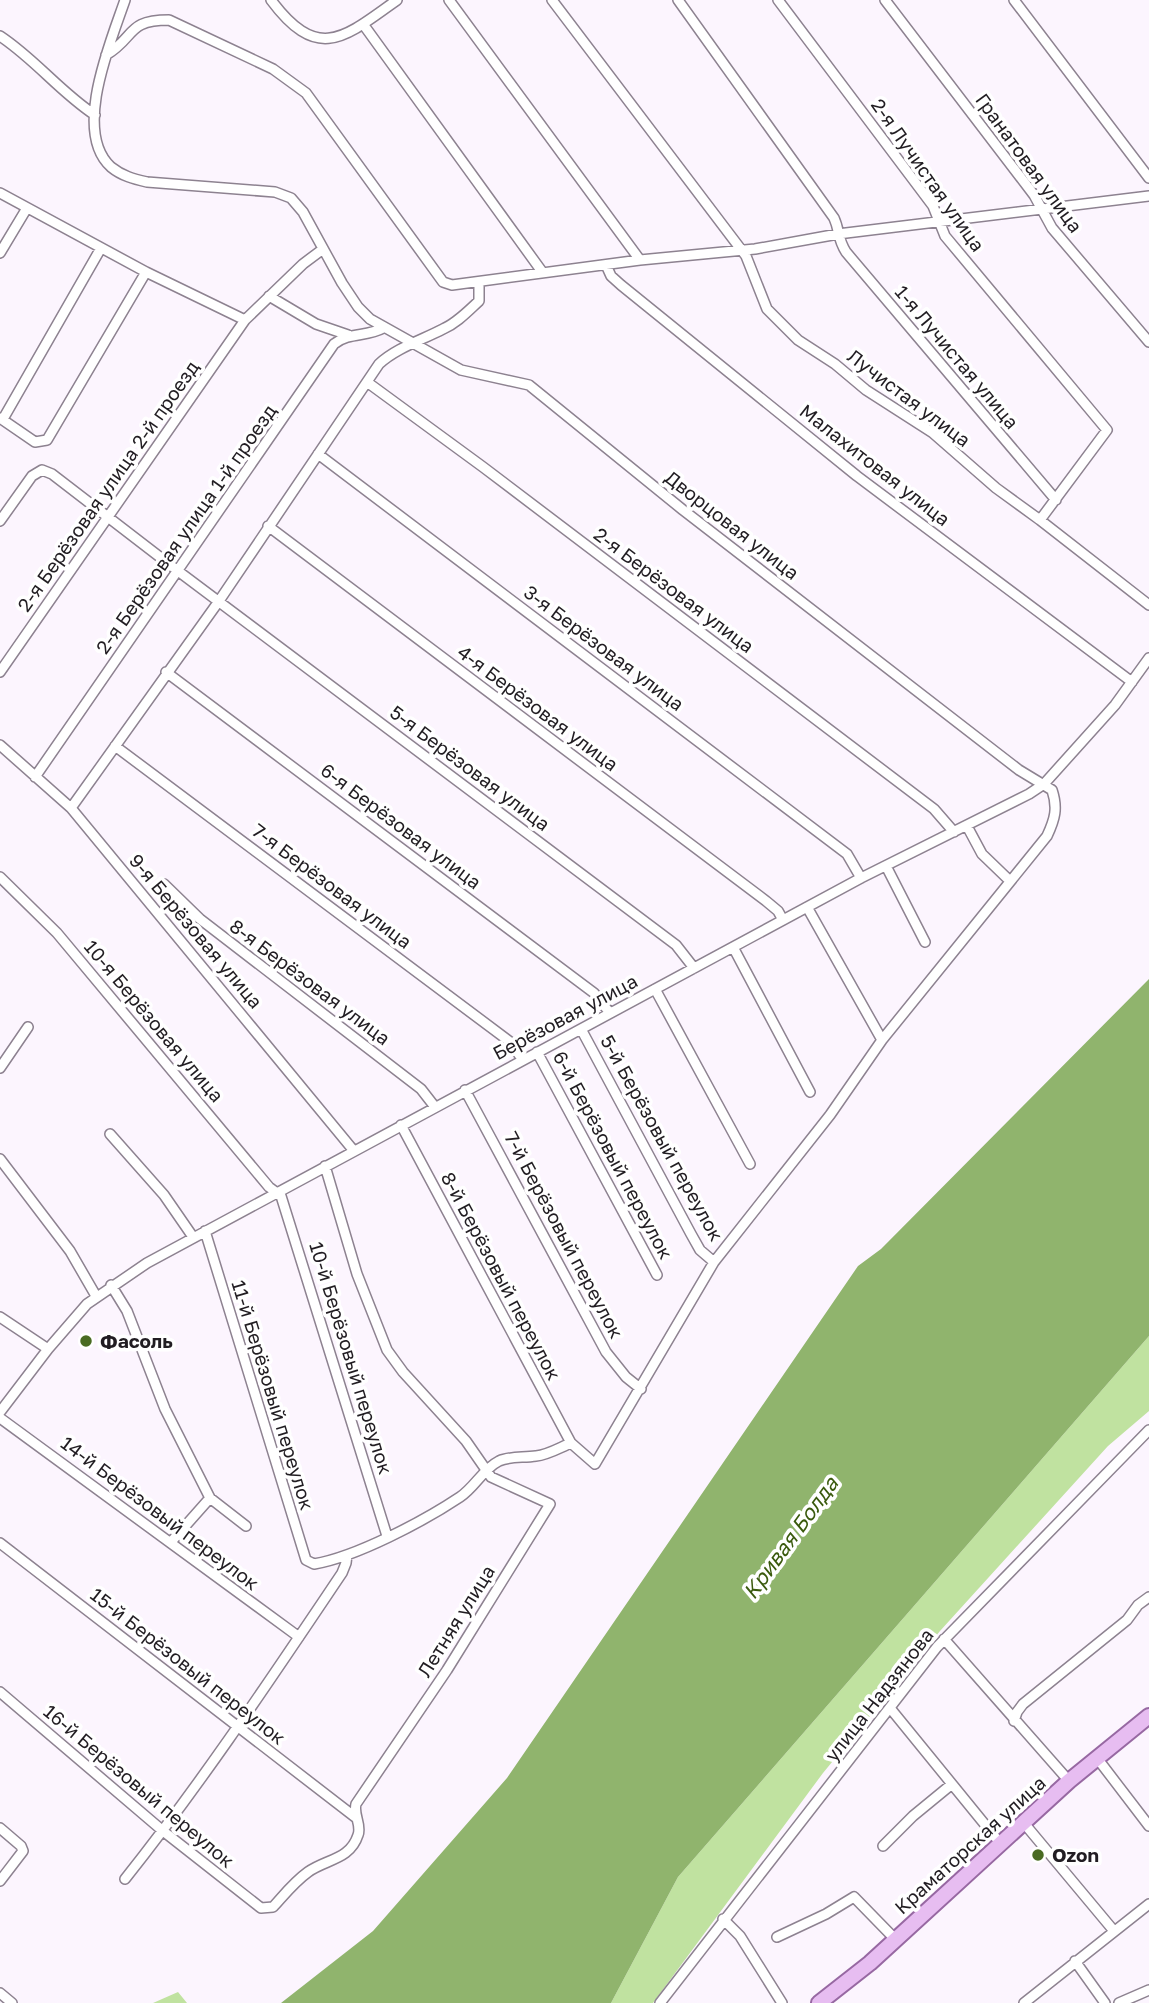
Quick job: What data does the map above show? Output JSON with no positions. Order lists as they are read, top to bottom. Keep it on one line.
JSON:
{"streets":{"main road":["Краматорская улица"],"street":["Гранатовая улица","2-я Лучистая улица","1-я Лучистая улица","Лучистая улица","Малахитовая улица","2-я Берёзовая улица 2-й проезд","Дворцовая улица","2-я Берёзовая улица 1-й проезд","2-я Берёзовая улица","3-я Берёзовая улица","4-я Берёзовая улица","5-я Берёзовая улица","6-я Берёзовая улица","7-я Берёзовая улица","9-я Берёзовая улица","8-я Берёзовая улица","Берёзовая улица","10-я Берёзовая улица","5-й Берёзовый переулок","6-й Берёзовый переулок","7-й Берёзовый переулок","8-й Берёзовый переулок","10-й Берёзовый переулок","11-й Берёзовый переулок","14-й Берёзовый переулок","Летняя улица","15-й Берёзовый переулок","улица Надзянова","16-й Берёзовый переулок"]},"crossings":[["2-я Лучистая улица","1-я Лучистая улица"],["Малахитовая улица","Берёзовая улица"],["2-я Берёзовая улица 2-й проезд","Дворцовая улица"],["2-я Берёзовая улица 2-й проезд","5-я Берёзовая улица"],["Дворцовая улица","Берёзовая улица"],["2-я Берёзовая улица 1-й проезд","5-я Берёзовая улица"],["2-я Берёзовая улица 1-й проезд","9-я Берёзовая улица"],["2-я Берёзовая улица","Берёзовая улица"],["3-я Берёзовая улица","Берёзовая улица"],["4-я Берёзовая улица","Берёзовая улица"],["5-я Берёзовая улица","Берёзовая улица"],["6-я Берёзовая улица","Берёзовая улица"],["7-я Берёзовая улица","Берёзовая улица"],["9-я Берёзовая улица","Берёзовая улица"],["8-я Берёзовая улица","Берёзовая улица"],["Берёзовая улица","10-я Берёзовая улица"],["Берёзовая улица","5-й Берёзовый переулок"],["Берёзовая улица","6-й Берёзовый переулок"],["Берёзовая улица","7-й Берёзовый переулок"],["Берёзовая улица","8-й Берёзовый переулок"],["Берёзовая улица","10-й Берёзовый переулок"],["Берёзовая улица","11-й Берёзовый переулок"],["10-я Берёзовая улица","10-й Берёзовый переулок"],["Летняя улица","15-й Берёзовый переулок"],["Летняя улица","16-й Берёзовый переулок"],["15-й Берёзовый переулок","16-й Берёзовый переулок"]],"water":["Кривая Болда"],"places":["Фасоль","Ozon"]}
